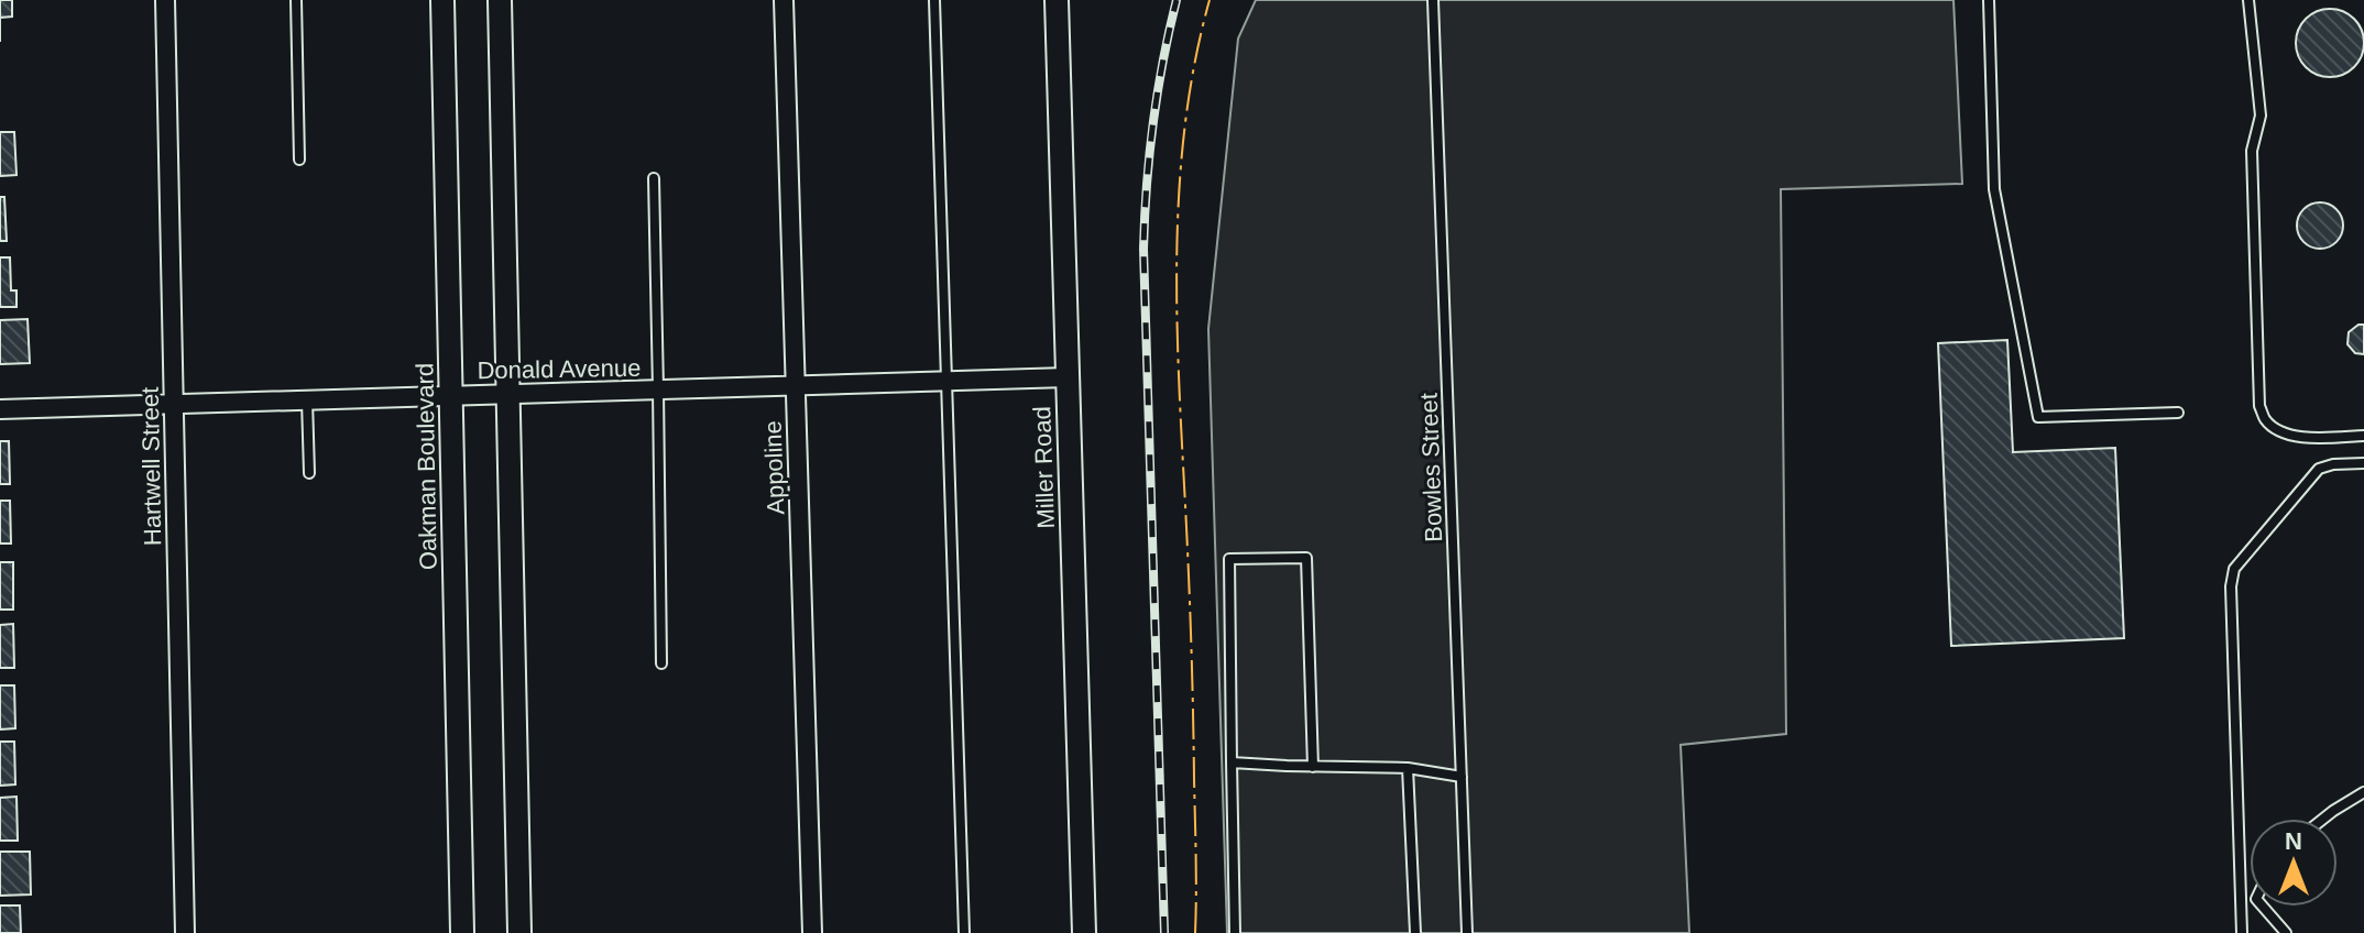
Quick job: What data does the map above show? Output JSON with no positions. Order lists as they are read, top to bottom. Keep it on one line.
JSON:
{"streets":{"street":["Donald Avenue","Hartwell Street","Oakman Boulevard","Appoline","Miller Road"],"lane":["Bowles Street"]},"crossings":[["Donald Avenue","Hartwell Street"],["Donald Avenue","Oakman Boulevard"],["Donald Avenue","Appoline"],["Donald Avenue","Miller Road"]],"north":"top"}
